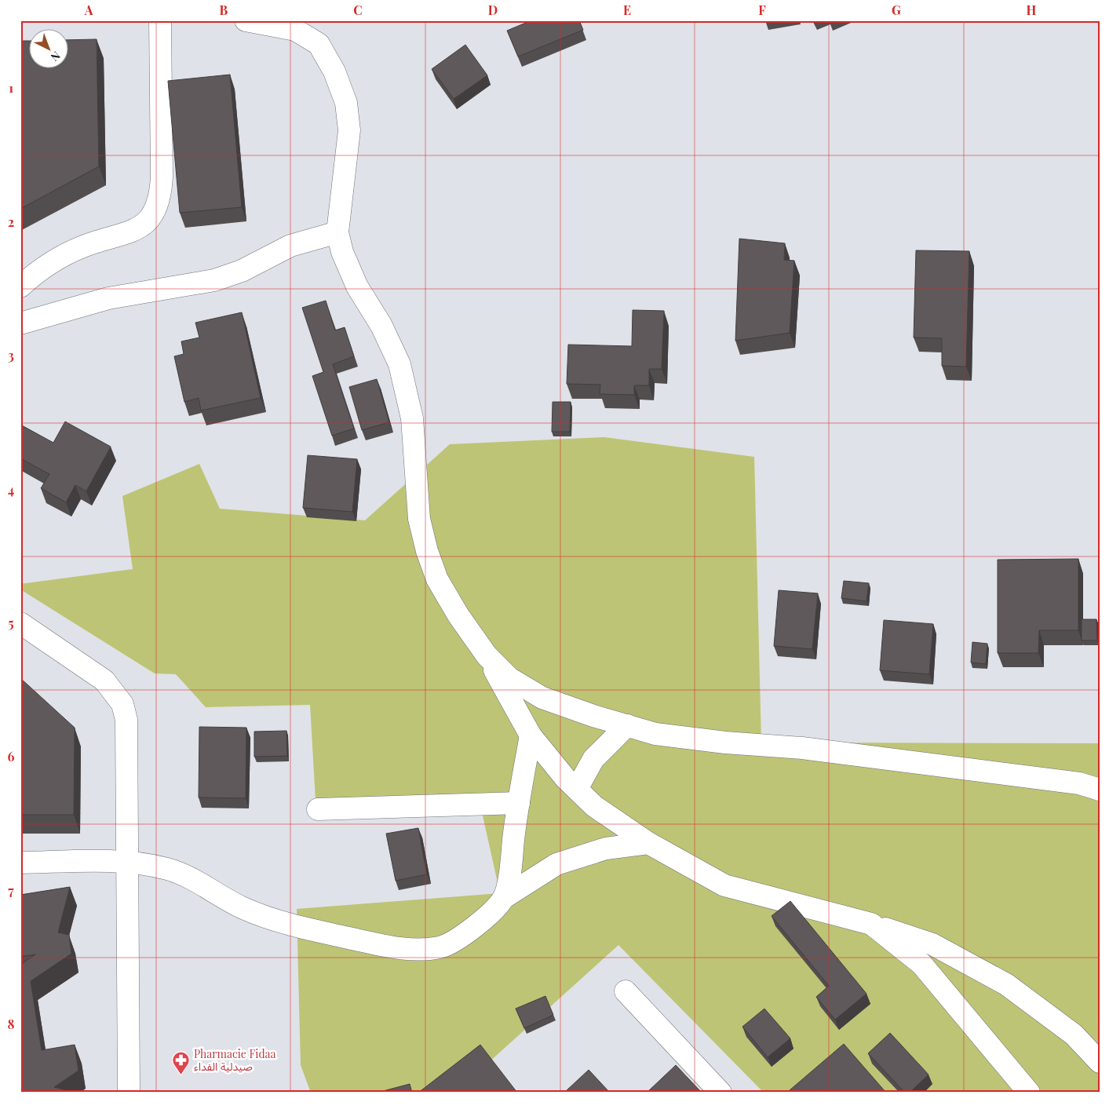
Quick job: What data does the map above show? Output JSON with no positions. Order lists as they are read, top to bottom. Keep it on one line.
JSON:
{"places":{"pharmacy":["Pharmacie Fidaa صيدلية الفداء"]},"north":"bottom right","grid":{"columns":["A","B","C","D","E","F","G","H"],"rows":["1","2","3","4","5","6","7","8"]}}
